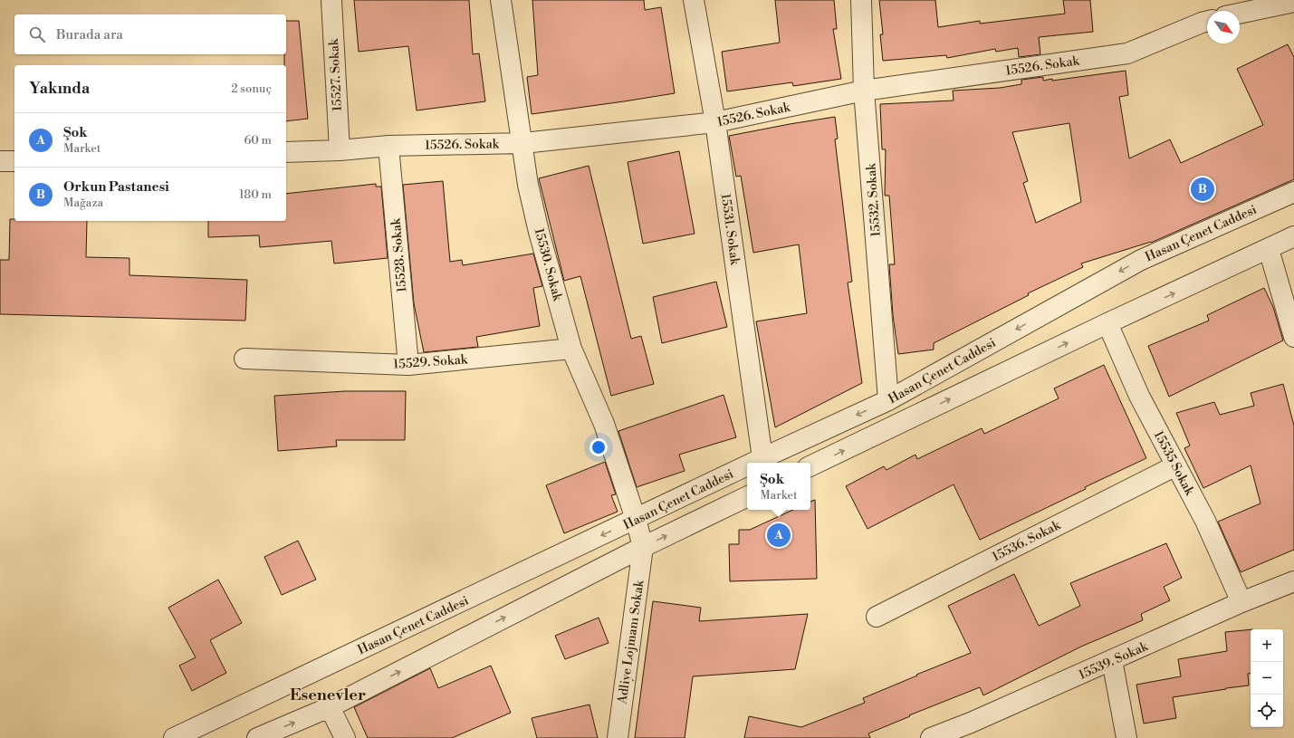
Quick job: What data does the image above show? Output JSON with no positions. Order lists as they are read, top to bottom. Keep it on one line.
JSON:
{"streets":{"street":["15526. Sokak","15527. Sokak","15532. Sokak","15531. Sokak","Hasan Çenet Caddesi","15528. Sokak","15530. Sokak","15529. Sokak","15535 Sokak","15536. Sokak","Adliye Lojmanı Sokak","15539. Sokak"]},"crossings":[["15526. Sokak","15527. Sokak"],["15526. Sokak","15532. Sokak"],["15526. Sokak","15531. Sokak"],["15526. Sokak","15528. Sokak"],["15526. Sokak","15530. Sokak"],["15532. Sokak","Hasan Çenet Caddesi"],["15531. Sokak","Hasan Çenet Caddesi"],["Hasan Çenet Caddesi","15530. Sokak"],["15528. Sokak","15529. Sokak"],["15530. Sokak","15529. Sokak"],["15530. Sokak","Adliye Lojmanı Sokak"],["15535 Sokak","15536. Sokak"],["15535 Sokak","15539. Sokak"]],"districts":["Esenevler"],"north":"bottom right","page":{"search":"Burada ara","heading":["Yakında","2 sonuç"],"list":[{"mark":"A","name":"Şok","note":"Market","value":"60 m"},{"mark":"B","name":"Orkun Pastanesi","note":"Mağaza","value":"180 m"}],"pins":["B","A"],"popup":["Şok","Market"],"map_buttons":["+","−"]}}
